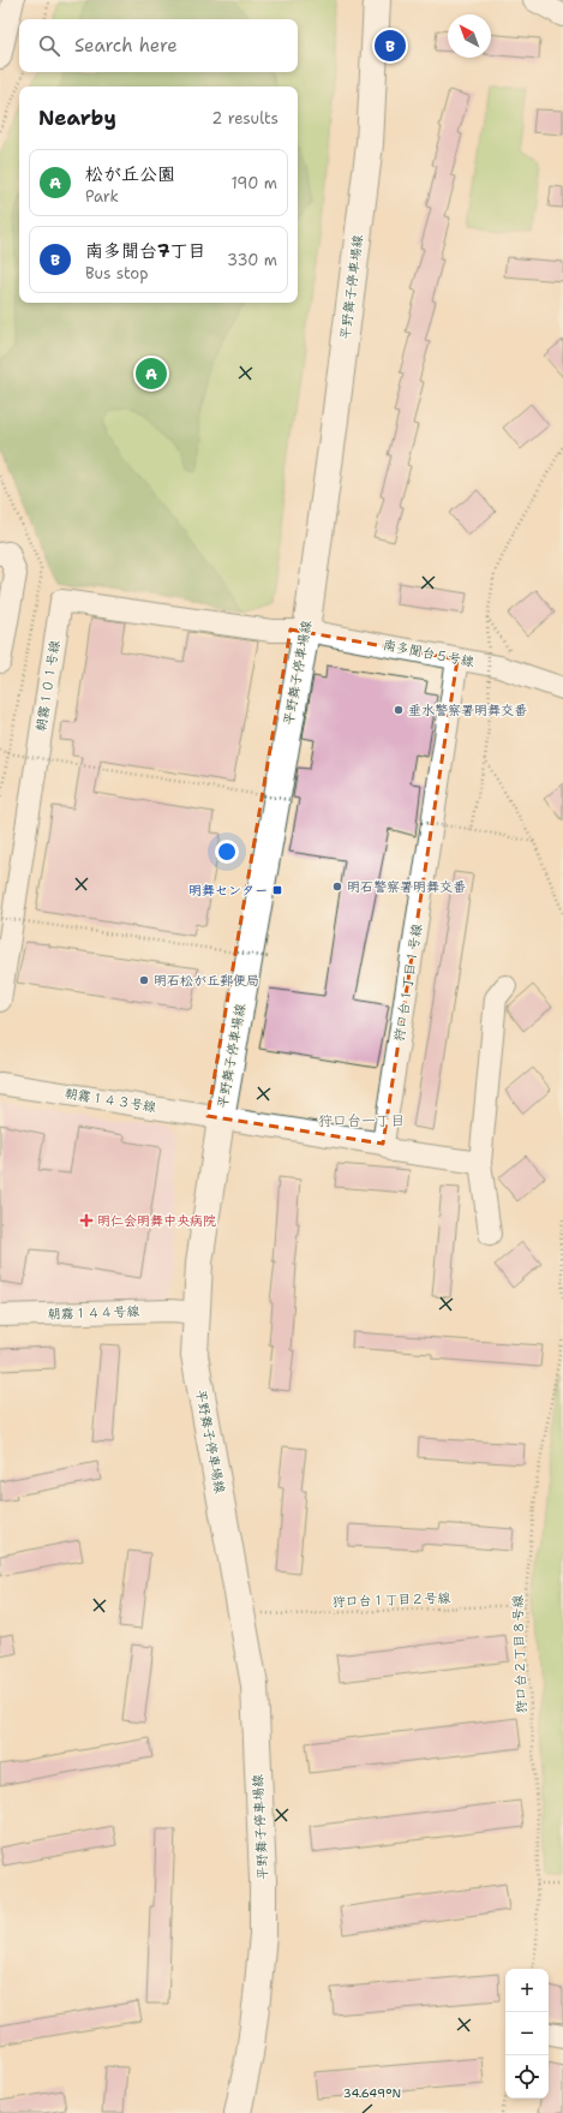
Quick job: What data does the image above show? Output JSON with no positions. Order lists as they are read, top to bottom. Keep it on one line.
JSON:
{"streets":{"main road":["平野舞子停車場線"],"street":["南多聞台５号線","朝霧１０１号線","狩口台１丁目１号線","朝霧１４３号線","朝霧１４４号線"],"path":["狩口台１丁目２号線","狩口台２丁目８号線"]},"crossings":[["平野舞子停車場線","南多聞台５号線"],["平野舞子停車場線","朝霧１０１号線"],["平野舞子停車場線","朝霧１４３号線"],["平野舞子停車場線","朝霧１４４号線"],["南多聞台５号線","朝霧１０１号線"],["南多聞台５号線","狩口台１丁目１号線"],["狩口台１丁目２号線","狩口台２丁目８号線"]],"districts":["狩口台一丁目"],"places":{"other":["垂水警察署明舞交番","明石警察署明舞交番","明石松が丘郵便局"],"transit":["明舞センター"],"health":["明仁会明舞中央病院"]},"north":"top left","page":{"search":"Search here","pins":["B","A"],"heading":["Nearby","2 results"],"list":[{"mark":"A","name":"松が丘公園","note":"Park","value":"190 m"},{"mark":"B","name":"南多聞台7丁目","note":"Bus stop","value":"330 m"}],"map_buttons":["+","−"]},"coordinates":["34.649°N"]}
